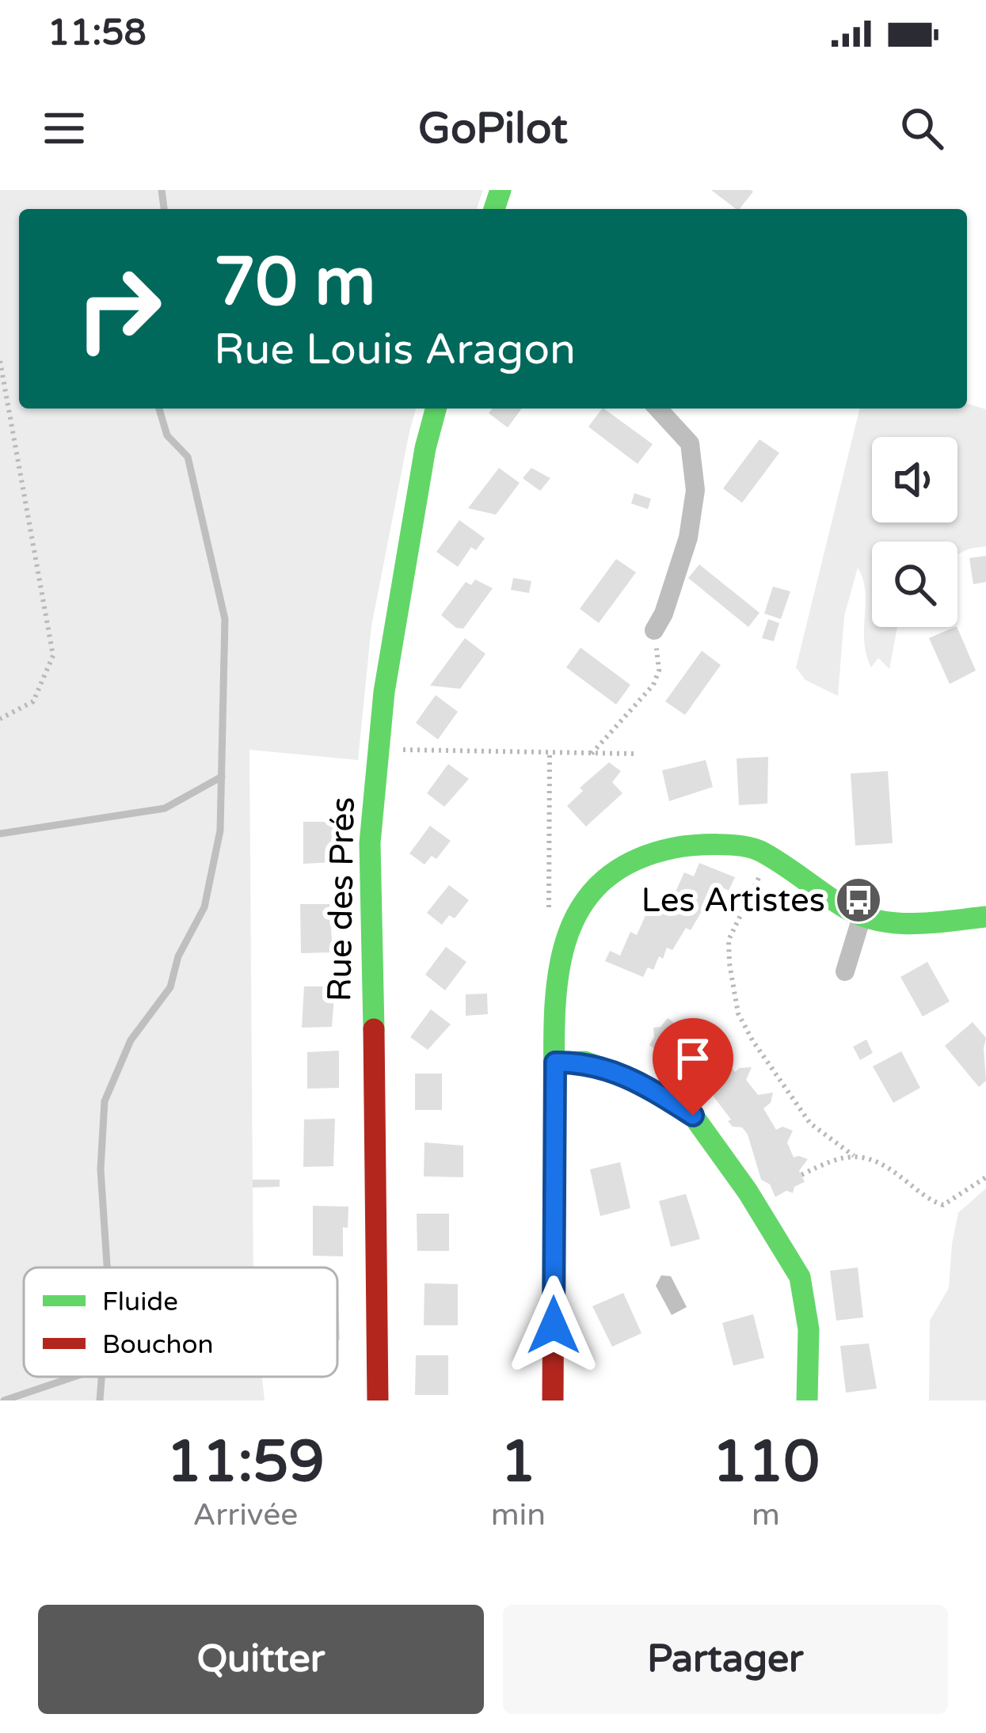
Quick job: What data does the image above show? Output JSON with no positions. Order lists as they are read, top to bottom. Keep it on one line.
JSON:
{"streets":{"street":["Rue des Prés"]},"places":{"bus stop":["Les Artistes"]},"legend":["Fluide","Bouchon"],"page":{"status":"11:58","header":"GoPilot","turn":["70 m","Rue Louis Aragon"],"eta":["11:59","Arrivée","1","min","110","m"],"buttons":["Quitter","Partager"]}}
